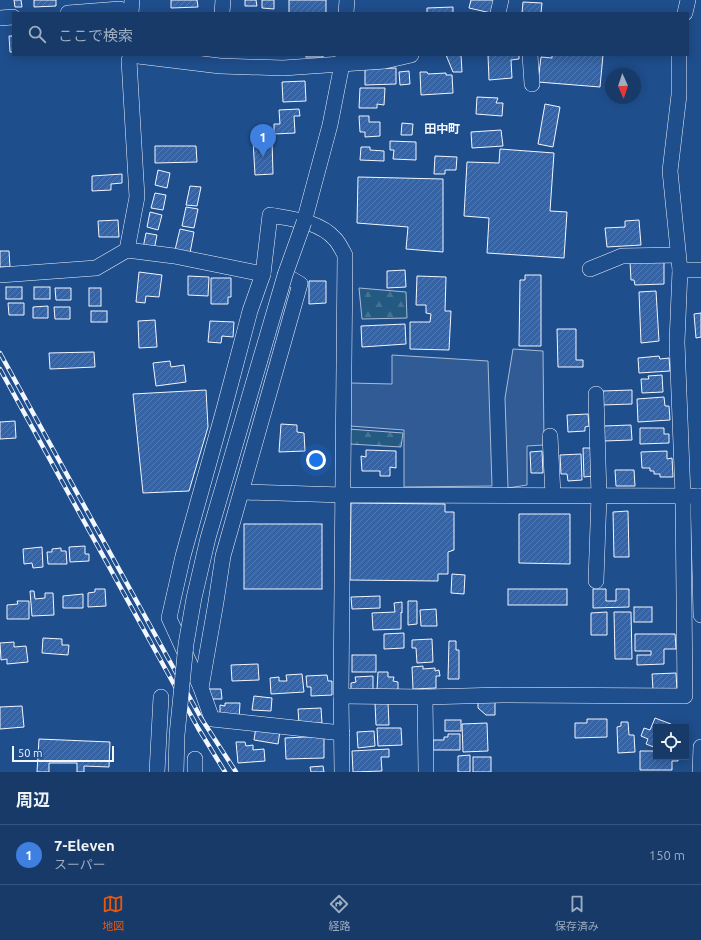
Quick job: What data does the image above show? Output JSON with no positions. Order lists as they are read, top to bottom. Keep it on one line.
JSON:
{"districts":["田中町"],"scale_bar":"50 m","north":"bottom","page":{"search":"ここで検索","pins":"1","scale":"50 m","heading":"周辺","list":[{"mark":"1","name":"7-Eleven","note":"スーパー","value":"150 m"}],"nav":["地図","経路","保存済み"]}}
